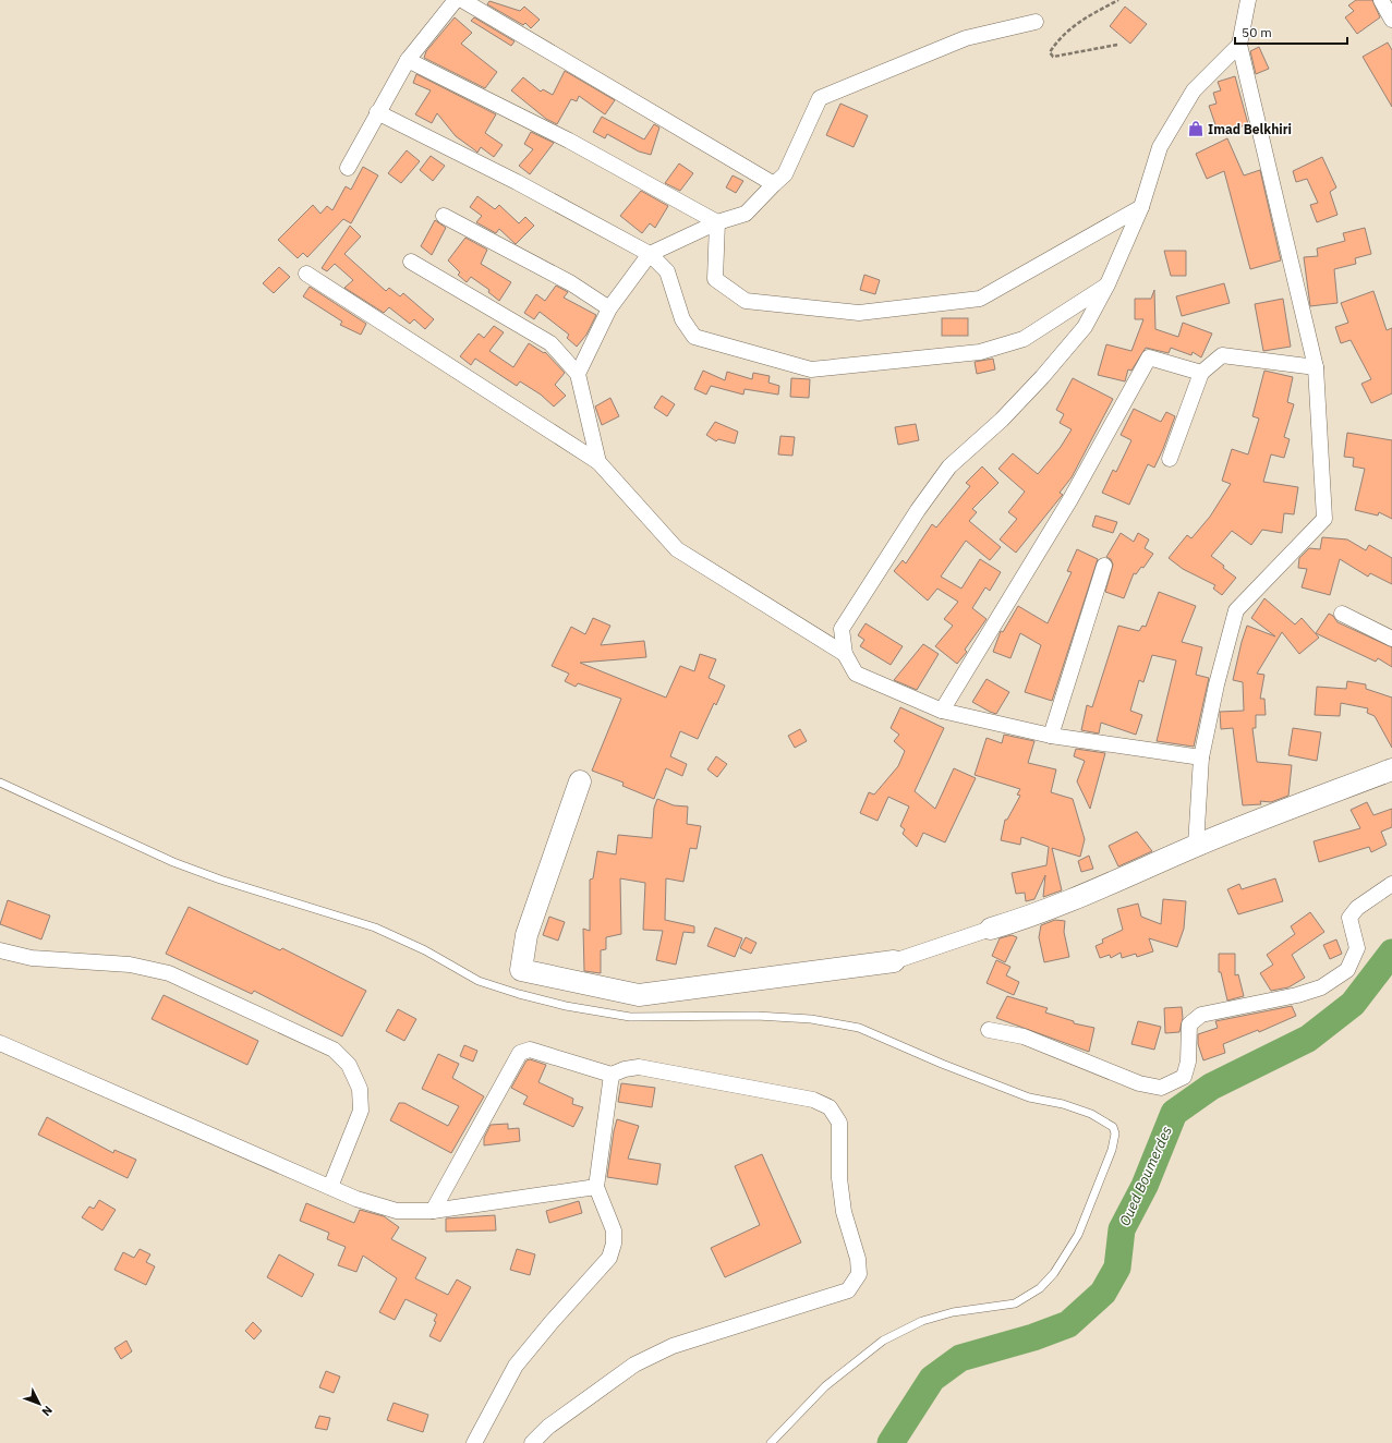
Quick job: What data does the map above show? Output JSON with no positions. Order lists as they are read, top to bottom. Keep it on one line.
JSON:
{"water":["Oued Boumerdes"],"places":{"shop":["Imad Belkhiri"]},"scale_bar":"50 m","north":"bottom right"}
